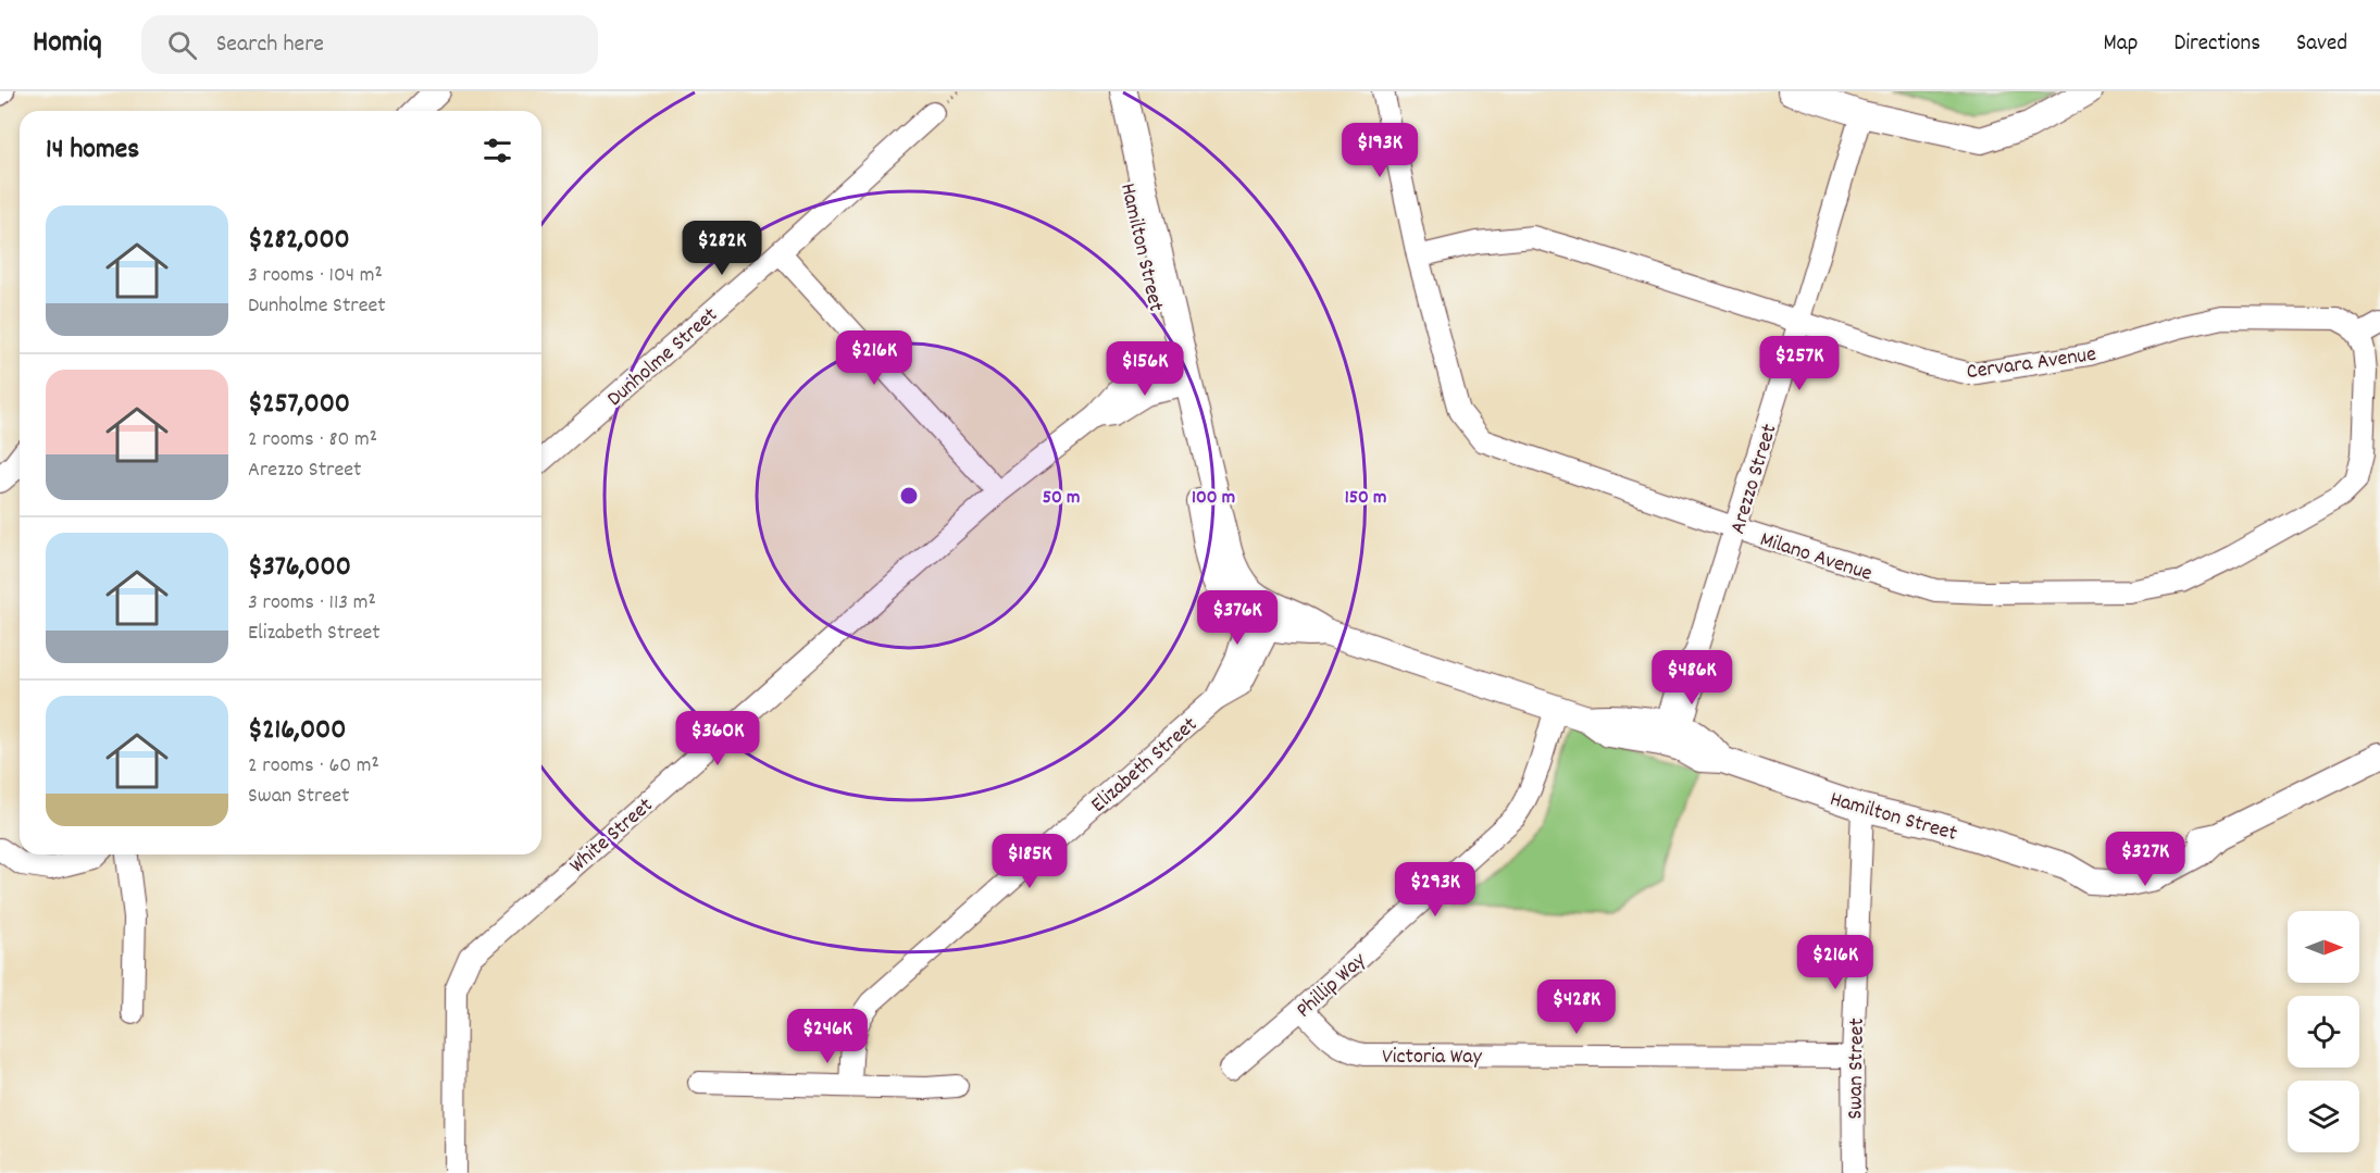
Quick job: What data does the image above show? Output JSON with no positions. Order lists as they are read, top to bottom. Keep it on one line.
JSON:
{"streets":{"street":["Hamilton Street","Dunholme Street","Cervara Avenue","Arezzo Street","Milano Avenue","Elizabeth Street","White Street","Phillip Way","Victoria Way","Swan Street"]},"crossings":[["Hamilton Street","Arezzo Street"],["Hamilton Street","Elizabeth Street"],["Hamilton Street","White Street"],["Hamilton Street","Phillip Way"],["Hamilton Street","Swan Street"],["Cervara Avenue","Arezzo Street"],["Cervara Avenue","Milano Avenue"],["Arezzo Street","Milano Avenue"],["Phillip Way","Victoria Way"],["Victoria Way","Swan Street"]],"north":"right","page":{"header":"Homiq","search":"Search here","nav":["Map","Directions","Saved"],"heading":"14 homes","price":["$193K","$282K","$216K","$257K","$156K","$376K","$486K","$360K","$327K","$185K","$293K","$216K","$428K","$246K"],"list":[{"name":"$282,000","note":"3 rooms · 104 m² · Dunholme Street"},{"name":"$257,000","note":"2 rooms · 80 m² · Arezzo Street"},{"name":"$376,000","note":"3 rooms · 113 m² · Elizabeth Street"},{"name":"$216,000","note":"2 rooms · 60 m² · Swan Street"}]},"rings":["50 m","100 m","150 m"]}
